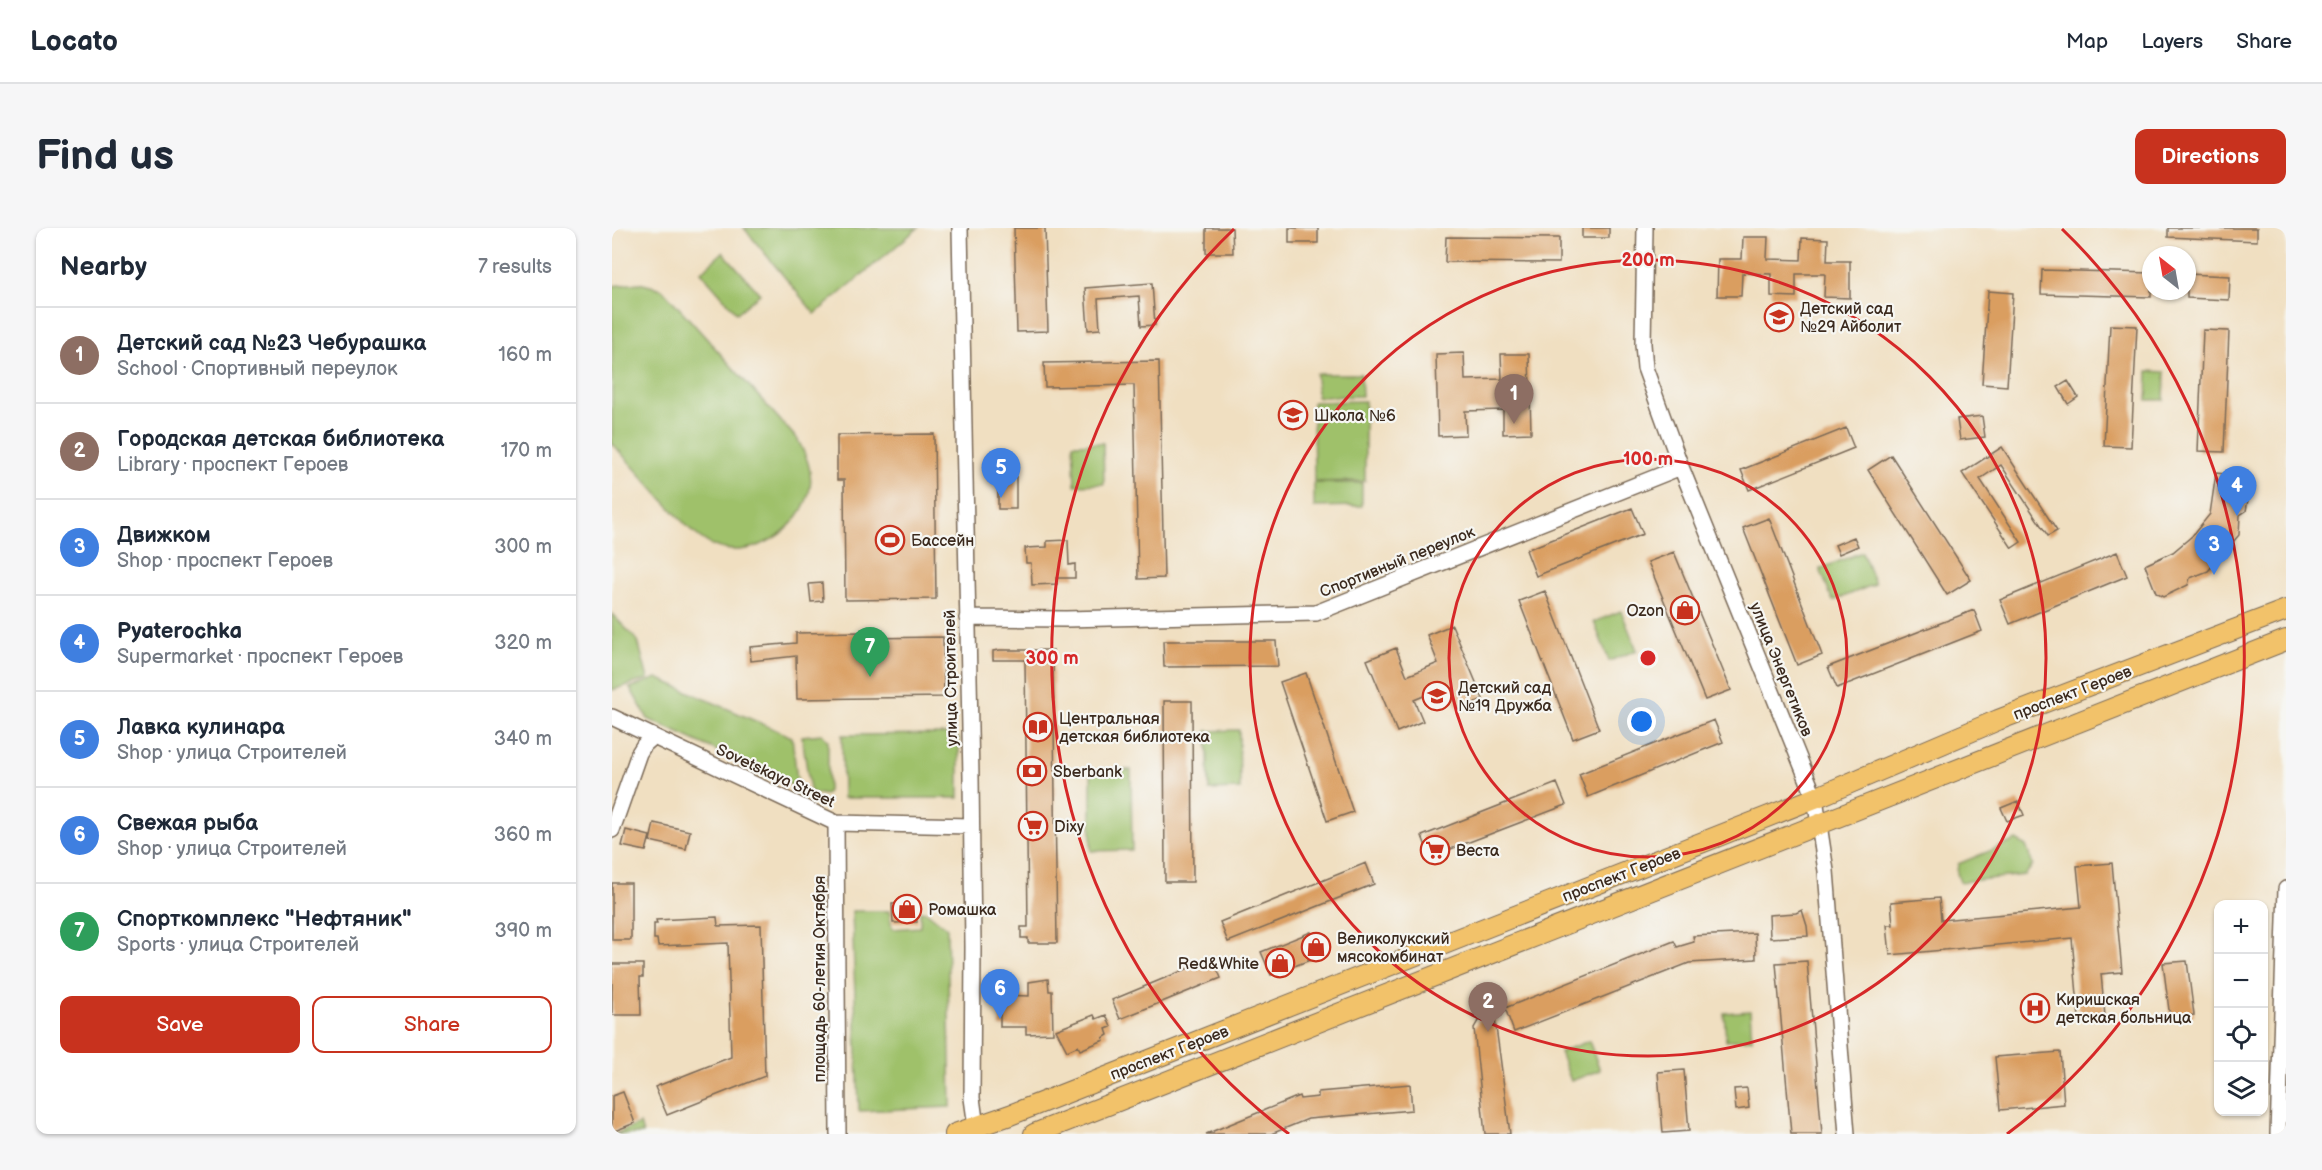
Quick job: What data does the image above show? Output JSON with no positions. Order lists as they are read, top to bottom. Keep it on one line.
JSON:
{"streets":{"main road":["проспект Героев"],"street":["Спортивный переулок","улица Энергетиков","улица Строителей","Sovetskaya Street","площадь 60-летия Октября"]},"crossings":[["Спортивный переулок","улица Энергетиков"],["Спортивный переулок","улица Строителей"],["улица Энергетиков","проспект Героев"],["улица Строителей","проспект Героев"],["улица Строителей","Sovetskaya Street"],["Sovetskaya Street","площадь 60-летия Октября"]],"places":{"school or university":["Детский сад №29 Айболит","Школа №6","Детский сад №19 Дружба"],"sports":["Бассейн"],"shop":["Ozon","Ромашка","Великолукский мясокомбинат","Red&White"],"library":["Центральная детская библиотека"],"bank":["Sberbank"],"supermarket":["Dixy","Веста"],"hospital":["Киришская детская больница"]},"north":"top left","page":{"header":"Locato","nav":["Map","Layers","Share"],"buttons":["Directions",["Save","Share"]],"title":"Find us","heading":["Nearby","7 results"],"list":[{"mark":"1","name":"Детский сад №23 Чебурашка","note":"School · Спортивный переулок","value":"160 m"},{"mark":"2","name":"Городская детская библиотека","note":"Library · проспект Героев","value":"170 m"},{"mark":"3","name":"Движком","note":"Shop · проспект Героев","value":"300 m"},{"mark":"4","name":"Pyaterochka","note":"Supermarket · проспект Героев","value":"320 m"},{"mark":"5","name":"Лавка кулинара","note":"Shop · улица Строителей","value":"340 m"},{"mark":"6","name":"Свежая рыба","note":"Shop · улица Строителей","value":"360 m"},{"mark":"7","name":"Спорткомплекс \"Нефтяник\"","note":"Sports · улица Строителей","value":"390 m"}],"pins":["1","5","4","3","7","6","2"],"map_buttons":["+","−"]},"rings":["200 m","100 m","300 m"]}
